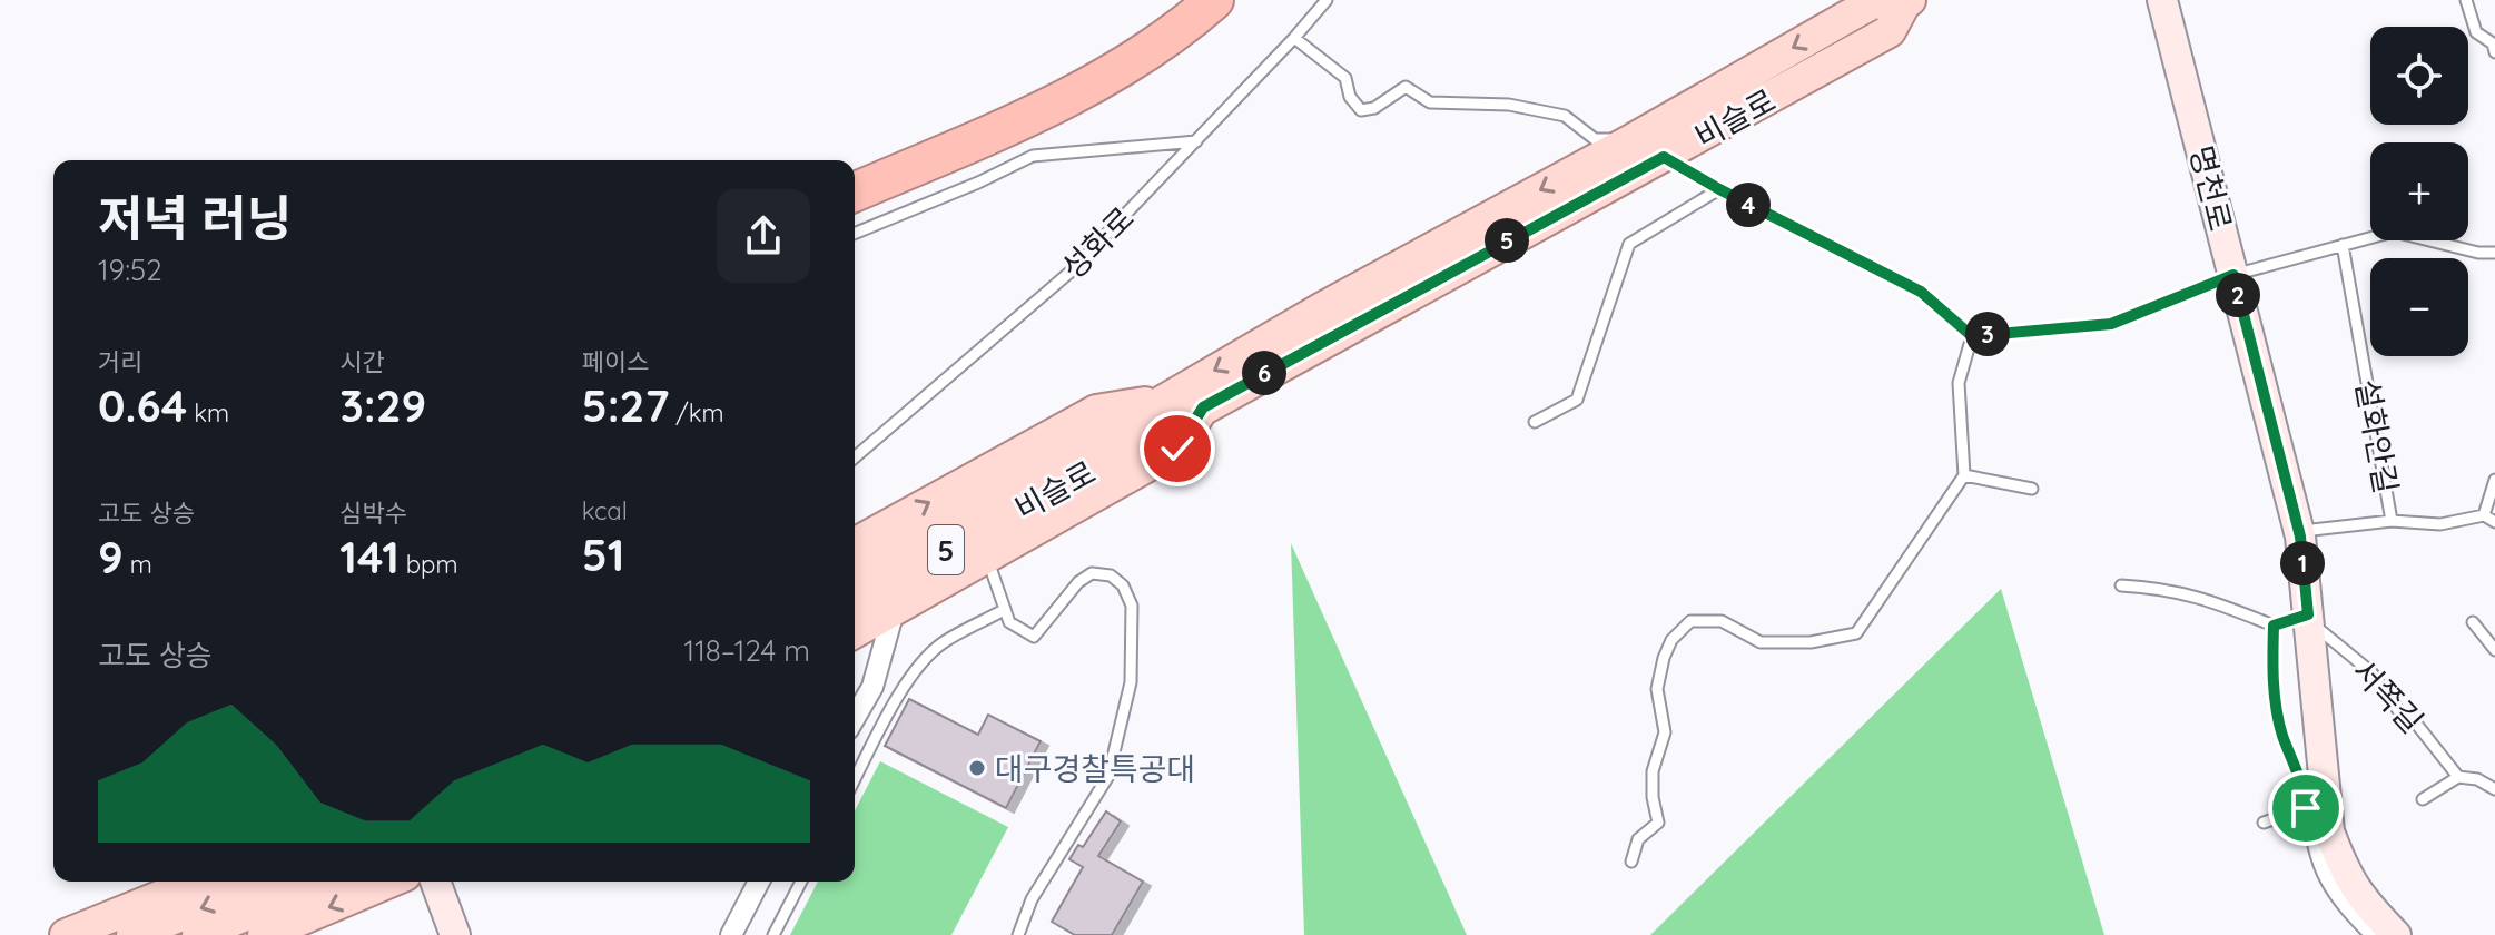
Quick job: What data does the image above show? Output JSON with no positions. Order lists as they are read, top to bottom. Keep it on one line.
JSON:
{"streets":{"main road":["비슬로","5"],"street":["명천로"],"lane":["성화로","설화안길","서쪽길"]},"crossings":[["명천로","설화안길"],["명천로","서쪽길"]],"places":["대구경찰특공대"],"page":{"map_buttons":["+","−"],"heading":["저녁 러닝","19:52"],"pins":["4","5","2","3","6","1"],"stats":[["거리","0.64 km"],["시간","3:29"],["페이스","5:27 /km"],["고도 상승","9 m"],["심박수","141 bpm"],["kcal","51"]],"chart":["고도 상승","118–124 m"]}}
